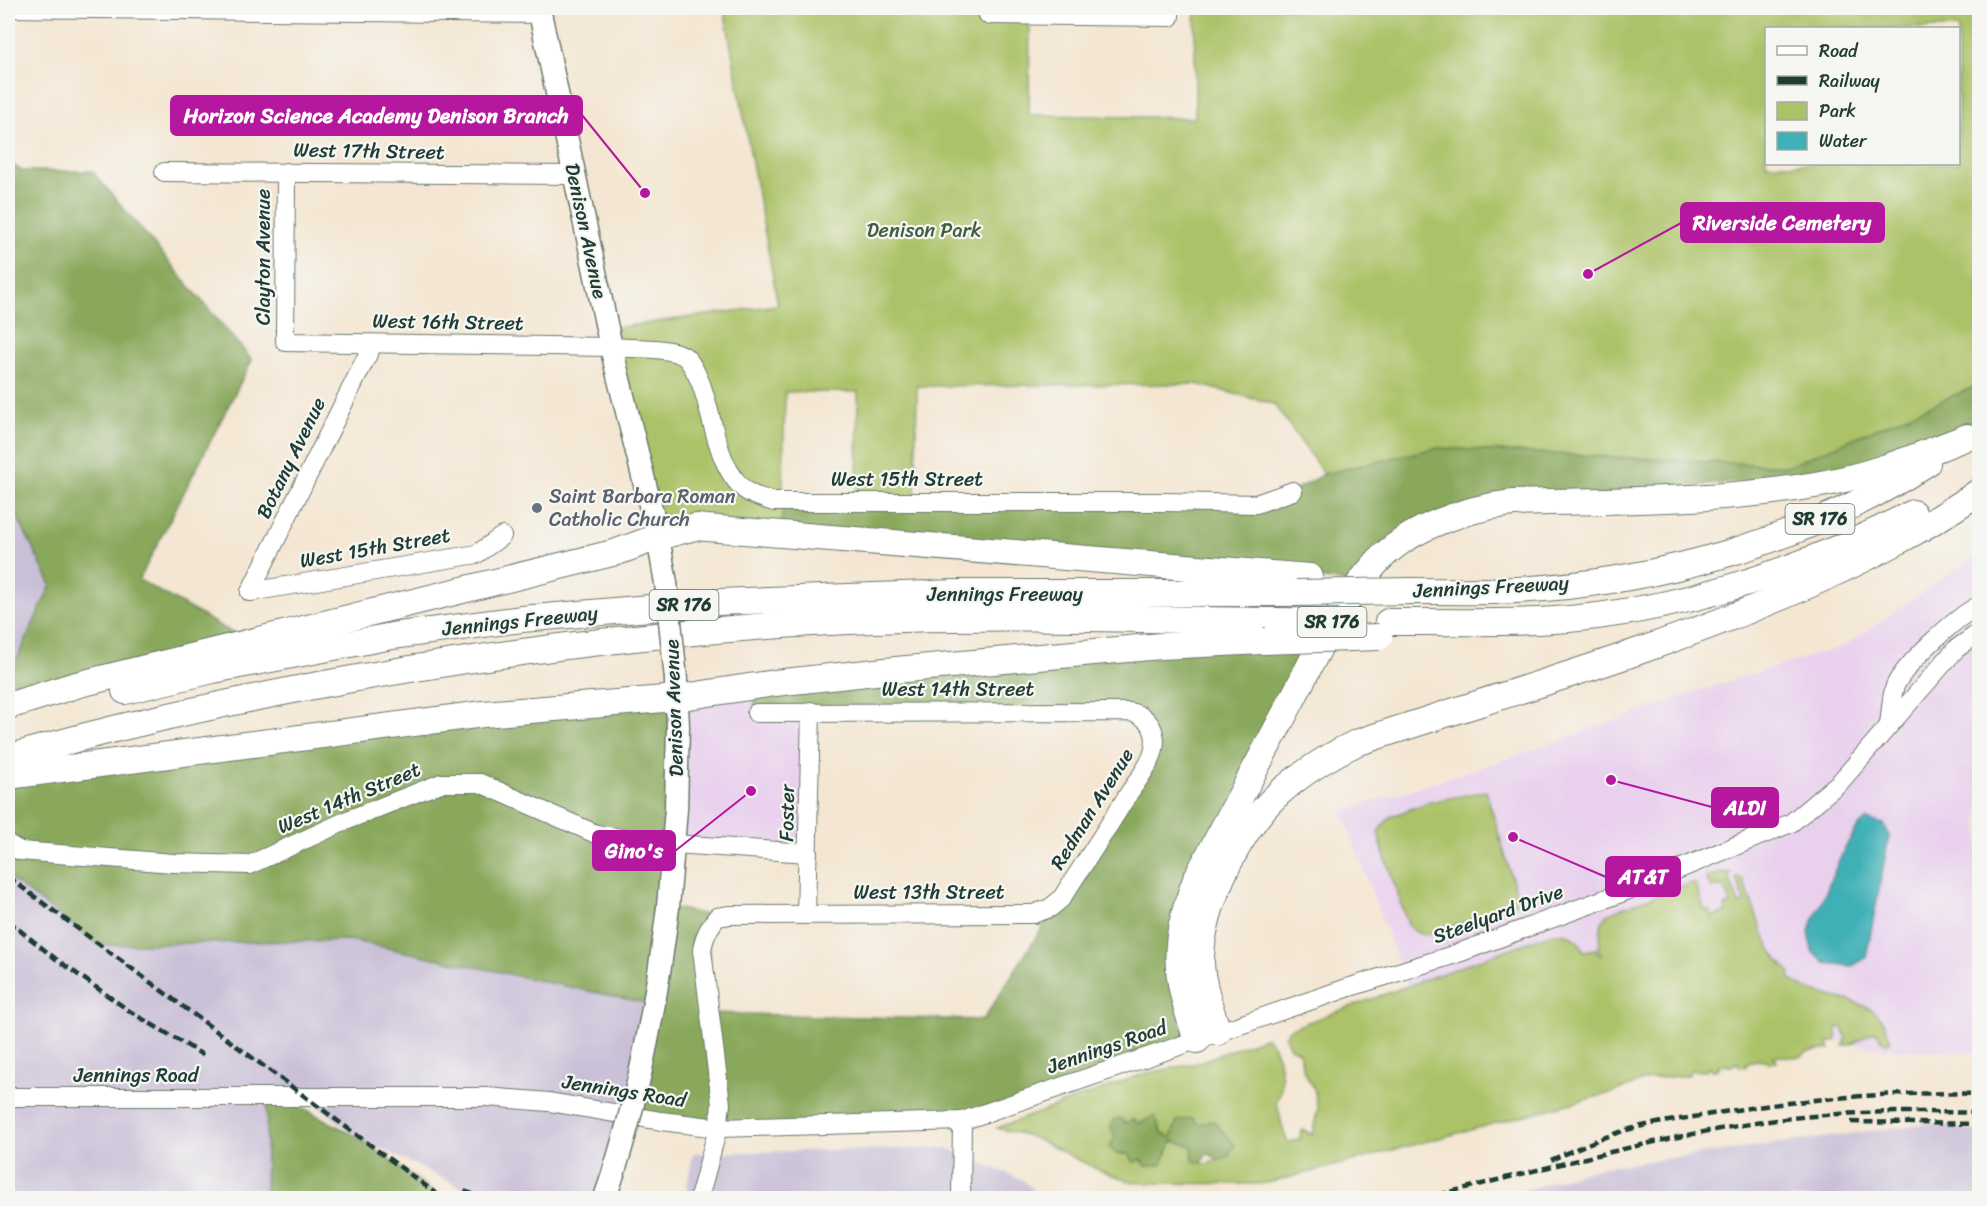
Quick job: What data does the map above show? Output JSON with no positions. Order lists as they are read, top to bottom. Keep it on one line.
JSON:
{"streets":{"highway":["SR 176","Jennings Freeway"],"main road":["Denison Avenue"],"street":["West 17th Street","Clayton Avenue","West 16th Street","Botany Avenue","West 15th Street","West 14th Street","Redman Avenue","Foster","West 13th Street","Steelyard Drive","Jennings Road"]},"crossings":[["West 17th Street","Denison Avenue"],["West 17th Street","Clayton Avenue"],["Denison Avenue","West 16th Street"],["Denison Avenue","West 15th Street"],["Denison Avenue","West 14th Street"],["Clayton Avenue","West 16th Street"],["West 16th Street","Botany Avenue"],["West 16th Street","West 15th Street"],["Botany Avenue","West 15th Street"],["West 14th Street","Redman Avenue"],["West 14th Street","Foster"],["Redman Avenue","West 13th Street"],["Foster","West 13th Street"],["West 13th Street","Jennings Road"],["Steelyard Drive","Jennings Road"]],"parks":["Denison Park"],"places":["Horizon Science Academy Denison Branch","Riverside Cemetery","Saint Barbara Roman Catholic Church","ALDI","Gino's","AT&T"],"legend":["Road","Railway","Park","Water"]}
